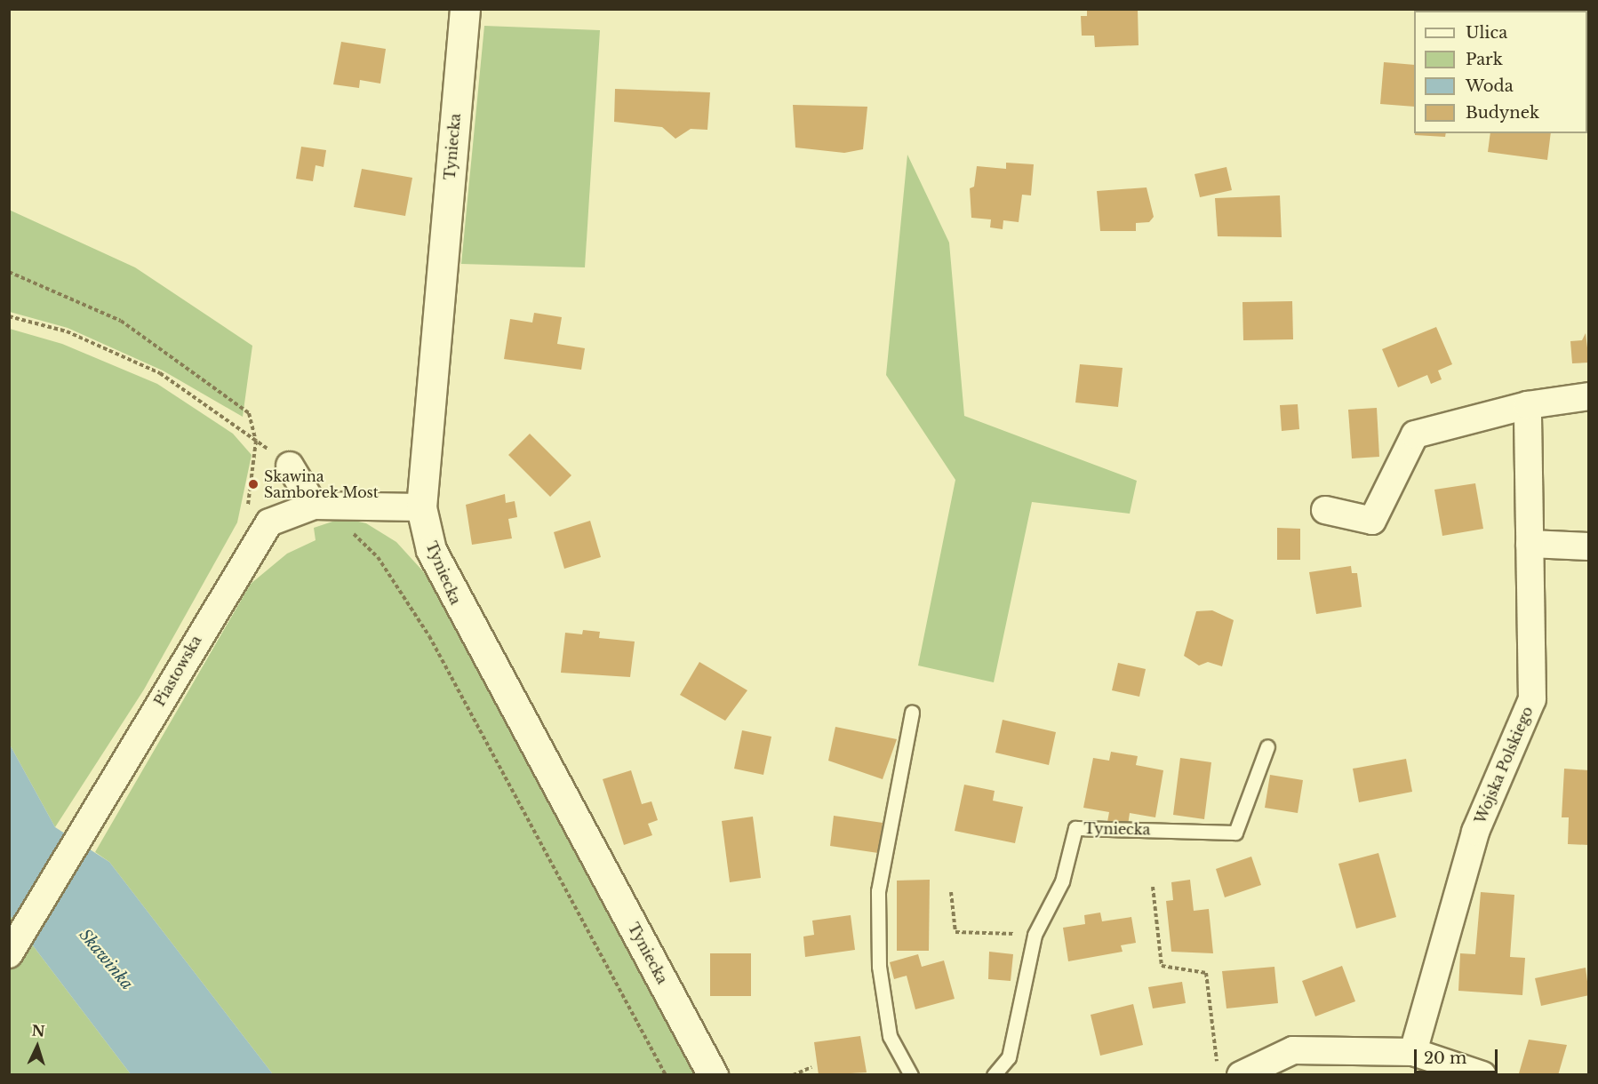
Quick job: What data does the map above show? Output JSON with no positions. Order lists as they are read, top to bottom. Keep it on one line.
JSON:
{"streets":{"street":["Tyniecka","Piastowska","Wojska Polskiego"]},"crossings":[["Tyniecka","Piastowska"]],"water":["Skawinka"],"places":["Skawina Samborek Most"],"legend":["Ulica","Park","Woda","Budynek"],"scale_bar":"20 m","north":"top"}
